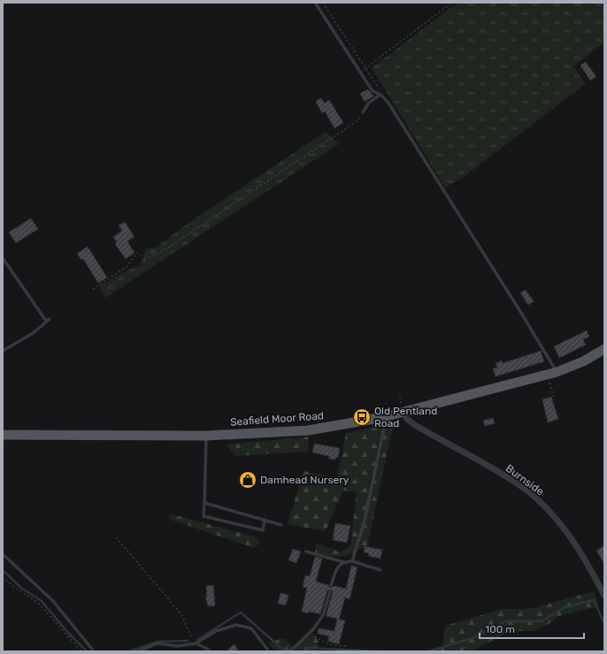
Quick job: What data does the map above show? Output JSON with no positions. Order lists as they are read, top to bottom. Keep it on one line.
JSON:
{"streets":{"main road":["Seafield Moor Road"],"street":["Burnside"]},"crossings":[["Seafield Moor Road","Burnside"]],"places":{"bus stop":["Old Pentland Road"],"shop":["Damhead Nursery"]},"scale_bar":"100 m"}
